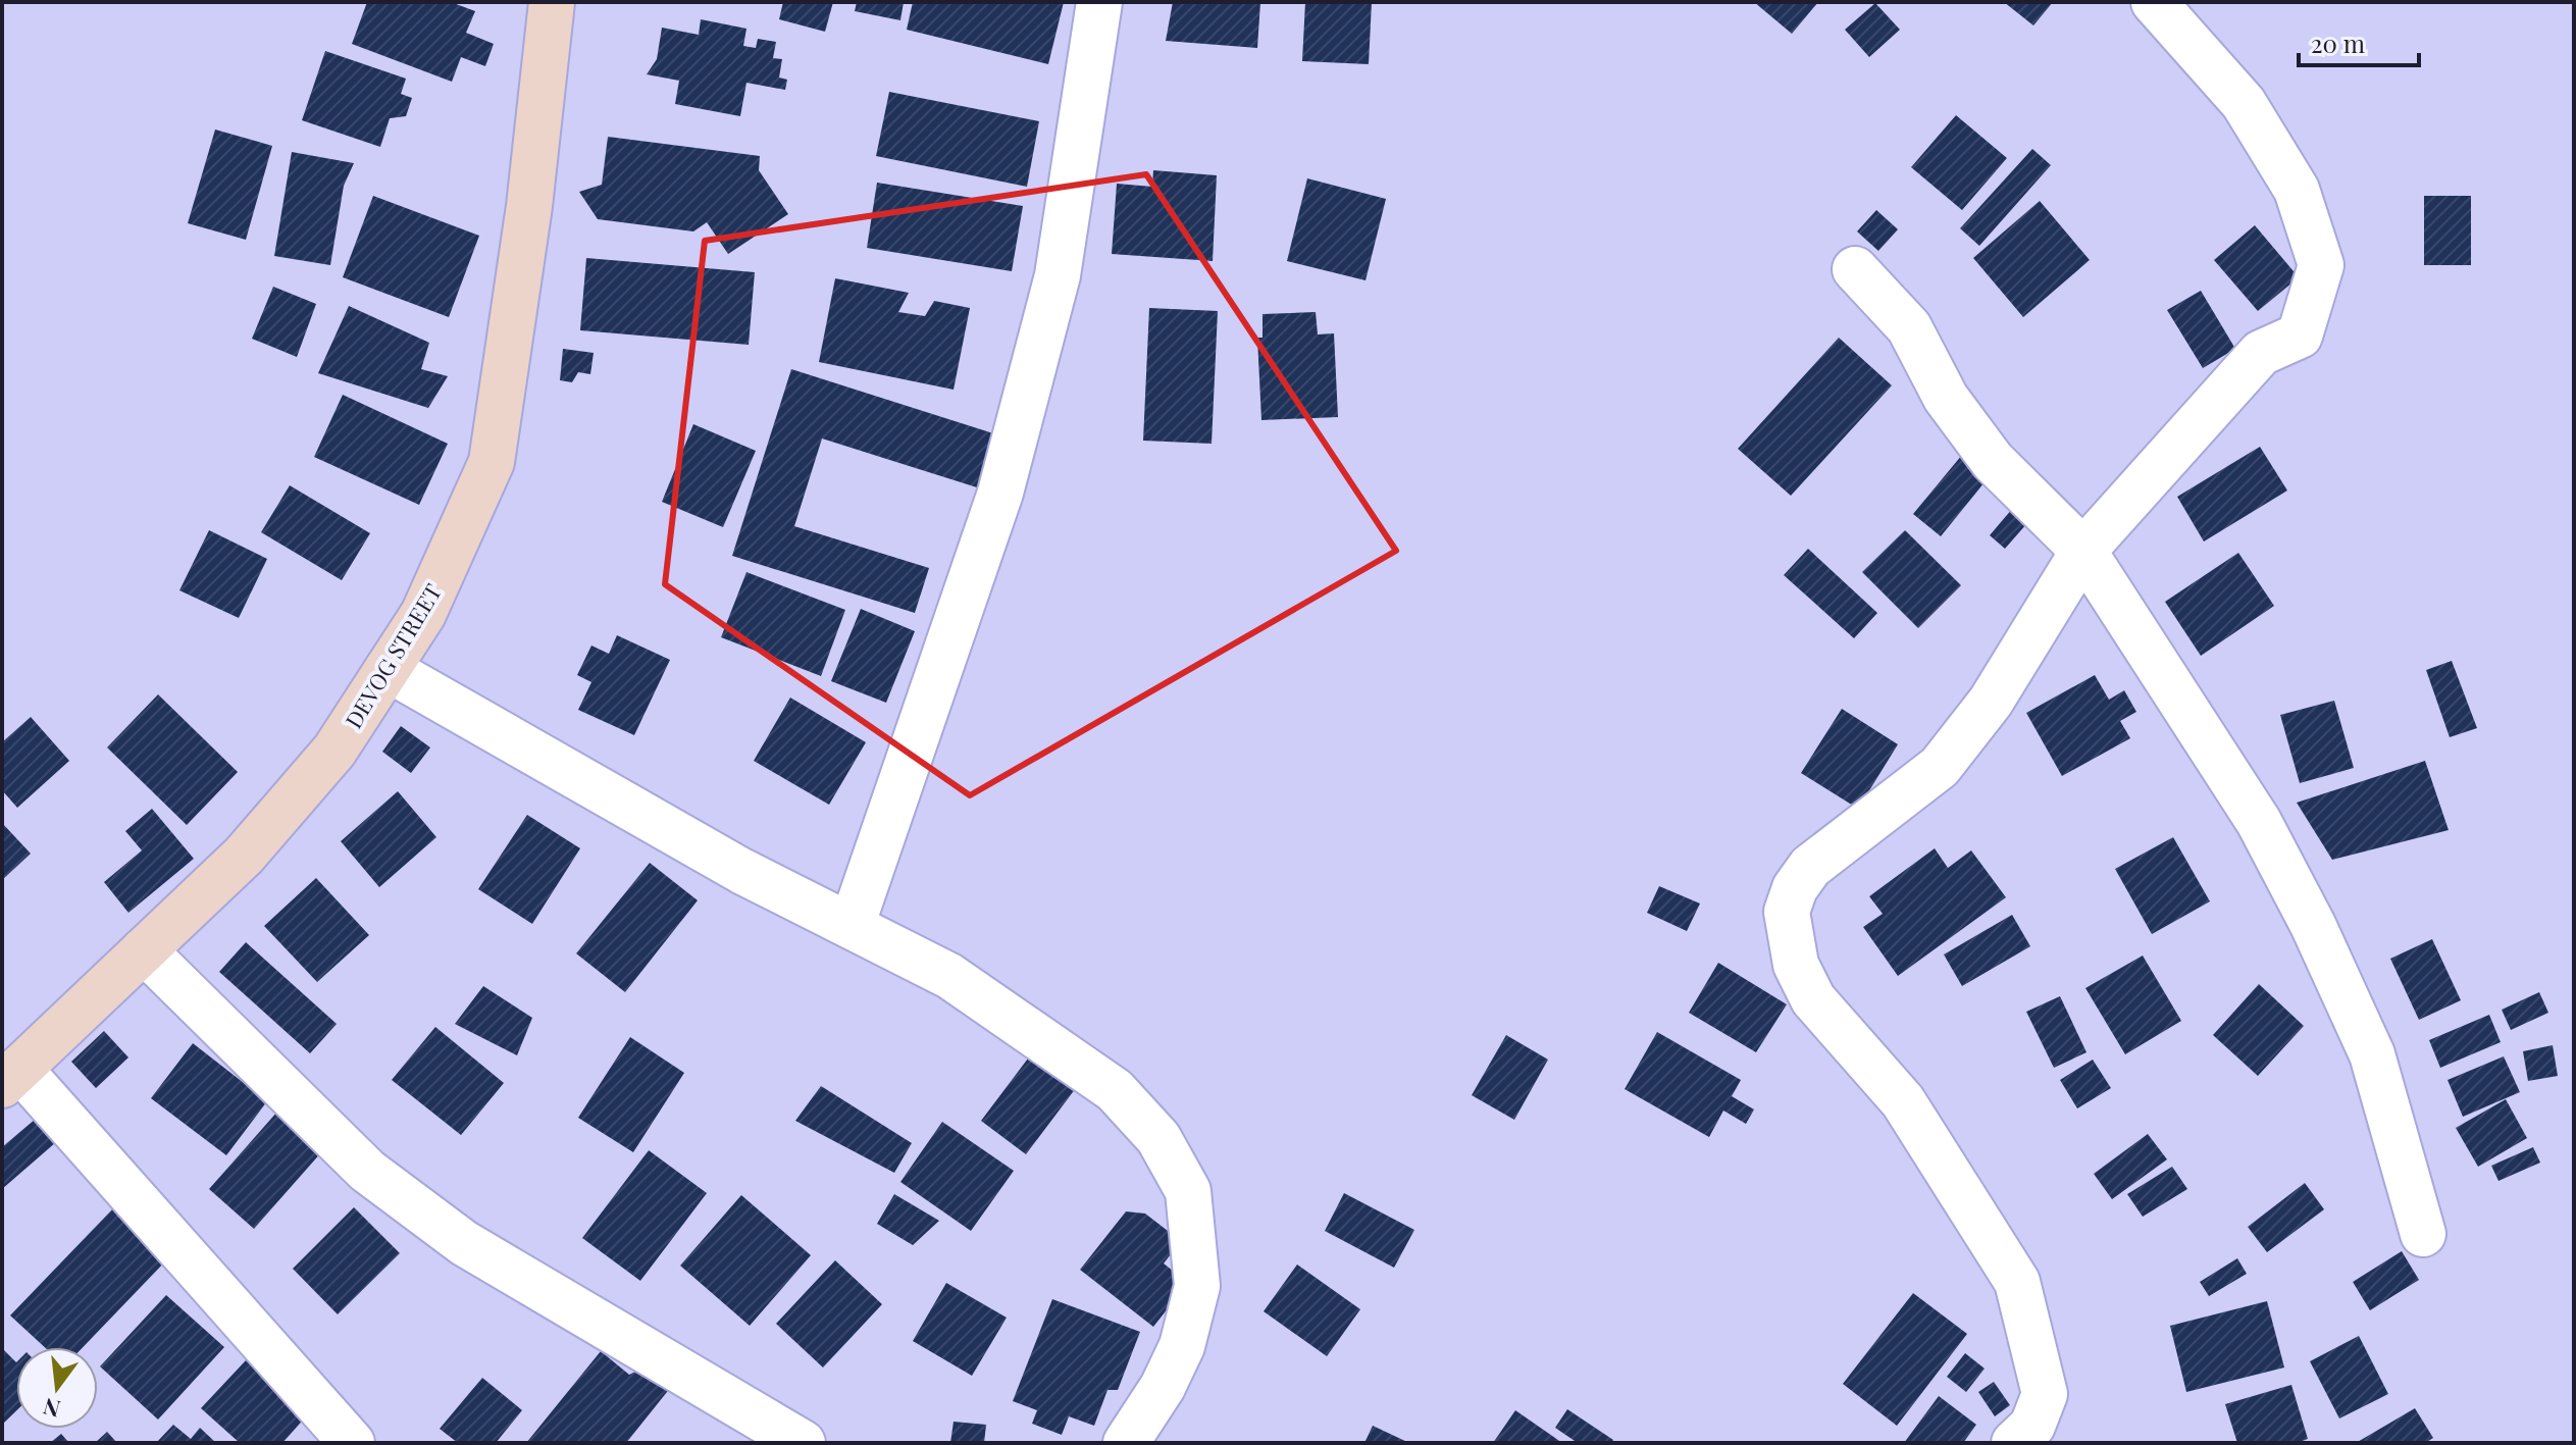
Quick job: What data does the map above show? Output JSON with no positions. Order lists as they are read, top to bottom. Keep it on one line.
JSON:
{"streets":{"street":["DEVOG STREET"]},"scale_bar":"20 m","north":"bottom"}
